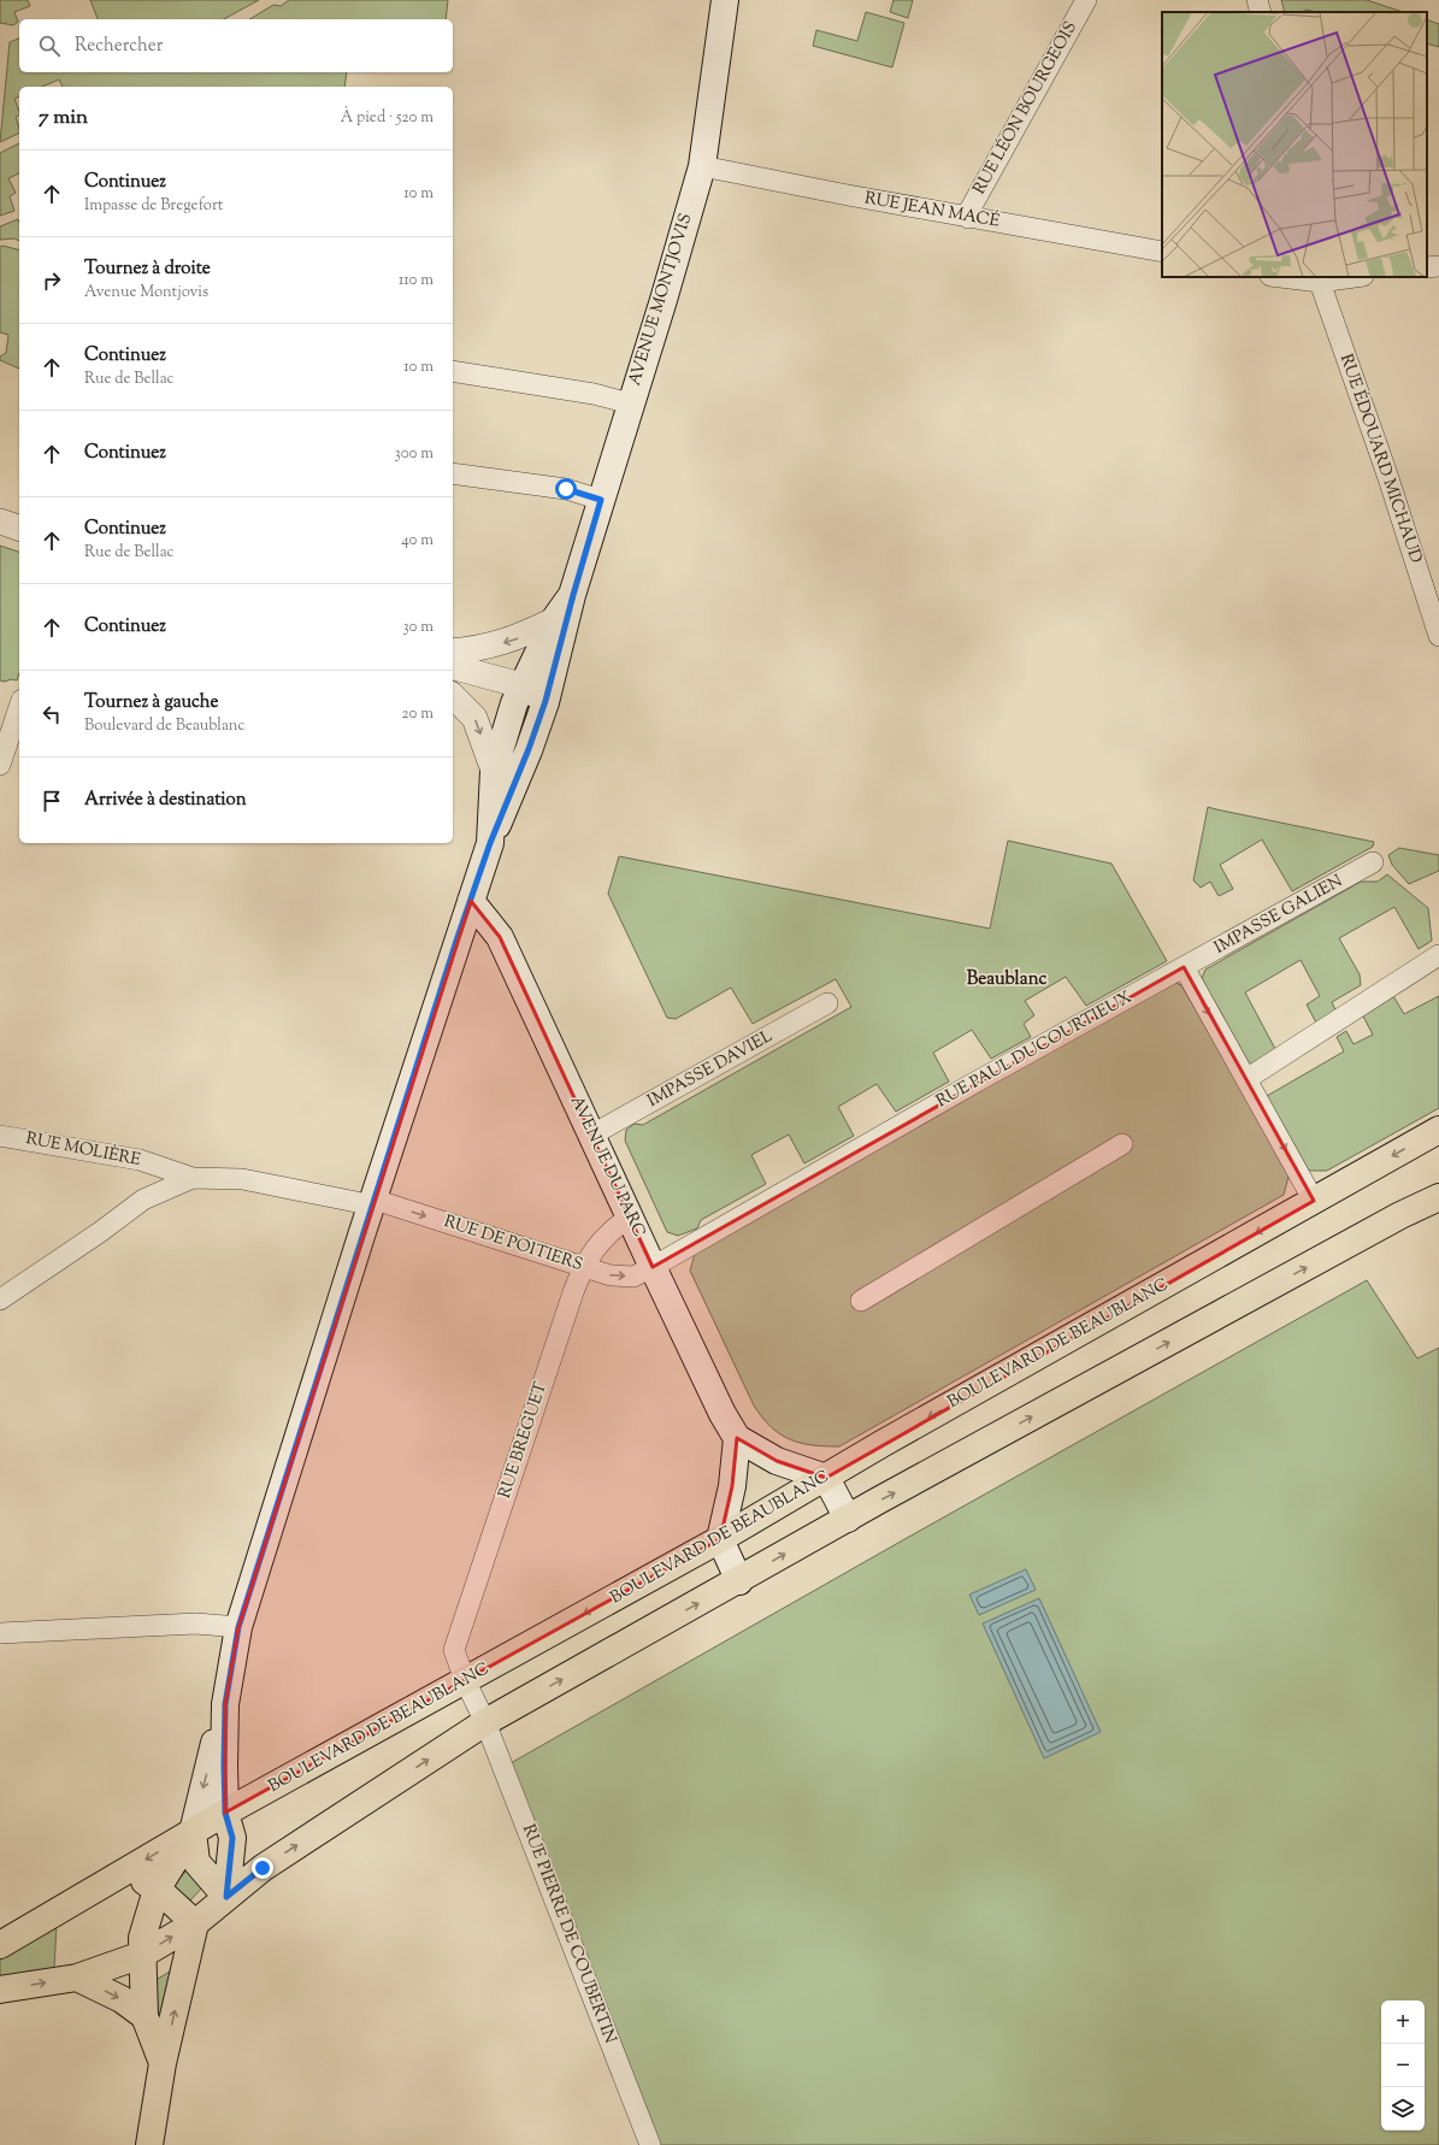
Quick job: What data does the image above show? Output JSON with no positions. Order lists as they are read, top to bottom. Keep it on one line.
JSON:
{"streets":{"main road":["AVENUE MONTJOVIS","AVENUE DU PARC","BOULEVARD DE BEAUBLANC"],"street":["RUE LÉON BOURGEOIS","RUE JEAN MACÉ","RUE ÉDOUARD MICHAUD","IMPASSE GALIEN","RUE PAUL DUCOURTIEUX","IMPASSE DAVIEL","RUE MOLIÈRE","RUE DE POITIERS","RUE BREGUET","RUE PIERRE DE COUBERTIN"]},"crossings":[["RUE LÉON BOURGEOIS","RUE JEAN MACÉ"],["RUE JEAN MACÉ","AVENUE MONTJOVIS"],["IMPASSE GALIEN","RUE PAUL DUCOURTIEUX"],["RUE PAUL DUCOURTIEUX","AVENUE DU PARC"],["RUE PAUL DUCOURTIEUX","RUE DE POITIERS"],["IMPASSE DAVIEL","AVENUE DU PARC"],["RUE MOLIÈRE","RUE DE POITIERS"],["AVENUE DU PARC","RUE DE POITIERS"],["AVENUE DU PARC","BOULEVARD DE BEAUBLANC"],["AVENUE DU PARC","RUE BREGUET"],["RUE DE POITIERS","RUE BREGUET"],["BOULEVARD DE BEAUBLANC","RUE BREGUET"],["RUE BREGUET","RUE PIERRE DE COUBERTIN"]],"one_way":["RUE DE POITIERS"],"districts":["Beaublanc"],"page":{"search":"Rechercher","heading":["7 min","À pied · 520 m"],"list":[["Continuez","Impasse de Bregefort","10 m"],["Tournez à droite","Avenue Montjovis","110 m"],["Continuez","Rue de Bellac","10 m"],["Continuez","300 m"],["Continuez","Rue de Bellac","40 m"],["Continuez","30 m"],["Tournez à gauche","Boulevard de Beaublanc","20 m"],"Arrivée à destination"],"map_buttons":["+","−"]}}
